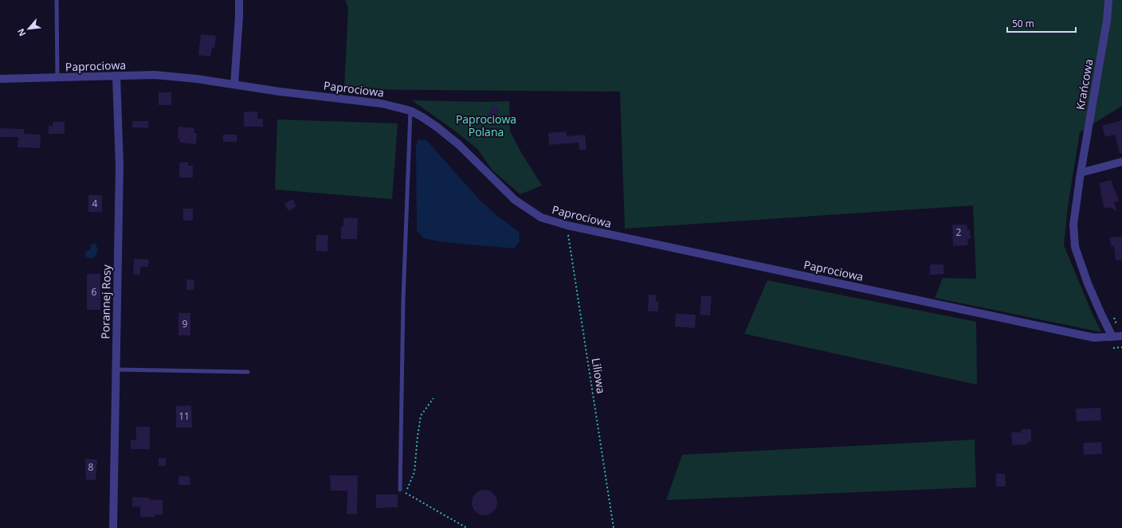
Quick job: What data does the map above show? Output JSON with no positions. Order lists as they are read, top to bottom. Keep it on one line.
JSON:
{"streets":{"street":["Paprociowa","Krańcowa","Porannej Rosy"],"path":["Liliowa"]},"crossings":[["Paprociowa","Krańcowa"],["Paprociowa","Porannej Rosy"],["Paprociowa","Liliowa"]],"parks":["Paprociowa Polana"],"house_numbers":["4","2","6","9","11","8"],"scale_bar":"50 m","north":"bottom left"}
